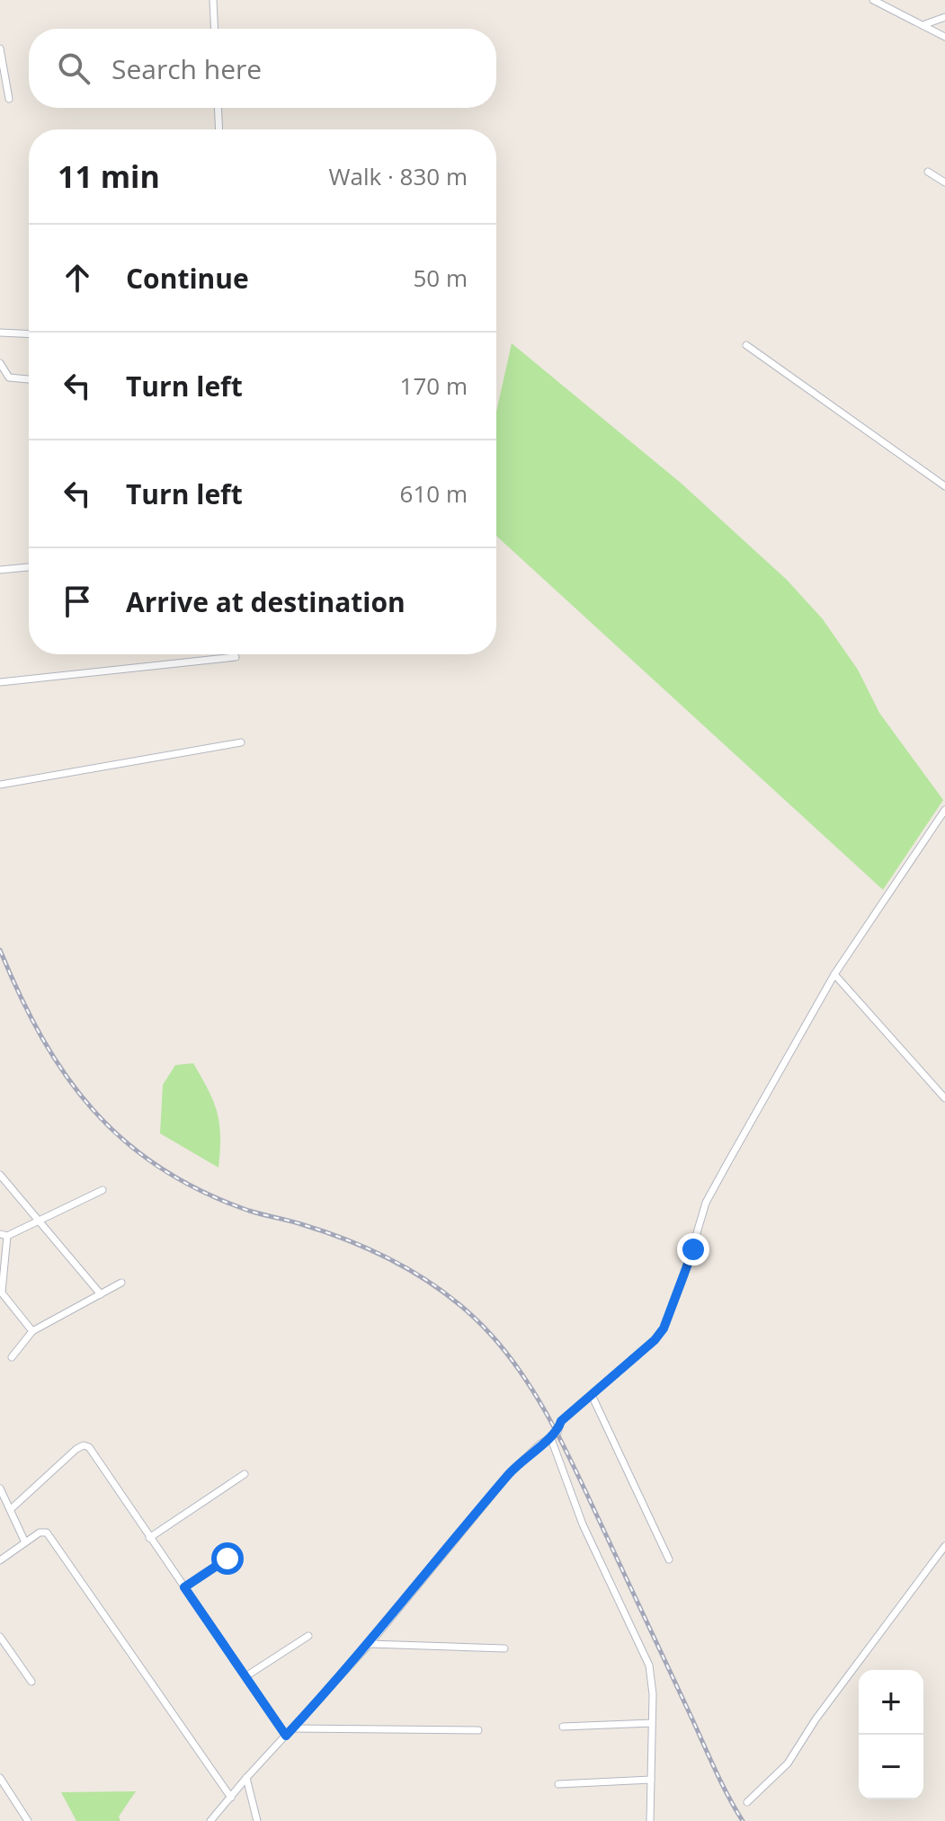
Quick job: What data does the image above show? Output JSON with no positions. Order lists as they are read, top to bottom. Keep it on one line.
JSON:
{"page":{"search":"Search here","heading":["11 min","Walk · 830 m"],"list":[["Continue","50 m"],["Turn left","170 m"],["Turn left","610 m"],"Arrive at destination"],"map_buttons":["+","−"]}}
